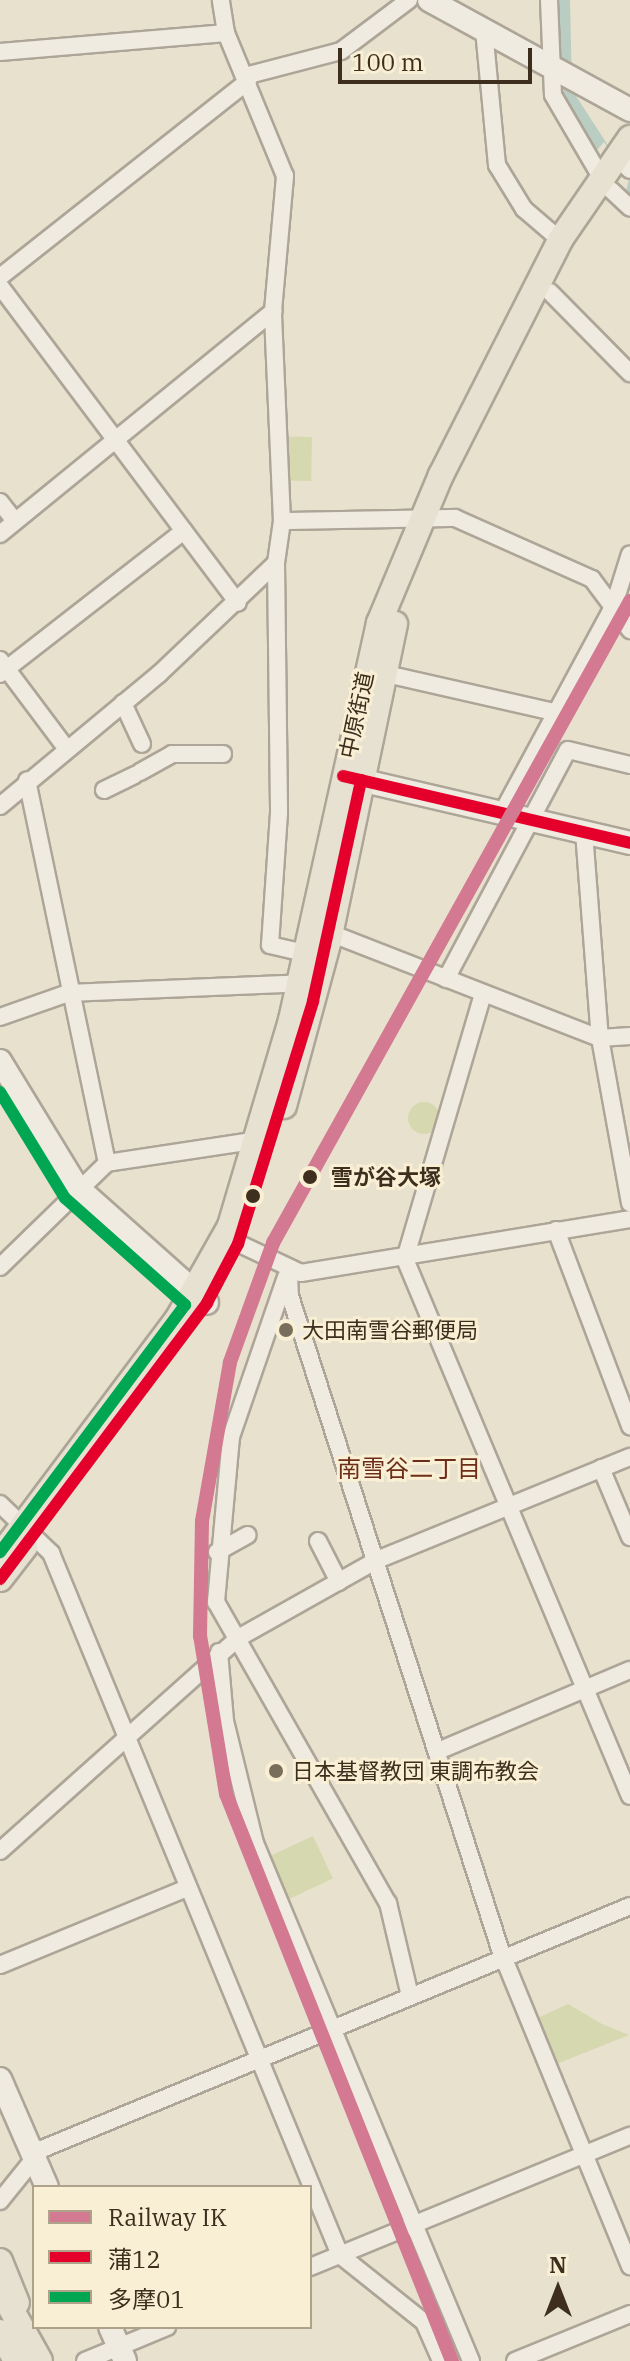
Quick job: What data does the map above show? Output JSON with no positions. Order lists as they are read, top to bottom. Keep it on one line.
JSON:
{"streets":{"main road":["中原街道"]},"districts":["南雪谷二丁目"],"places":["雪が谷大塚","大田南雪谷郵便局","日本基督教団 東調布教会"],"lines":["rail line IK","transit line 蒲12","transit line 多摩01"],"legend":["Railway IK","蒲12","多摩01"],"scale_bar":"100 m","north":"top"}
